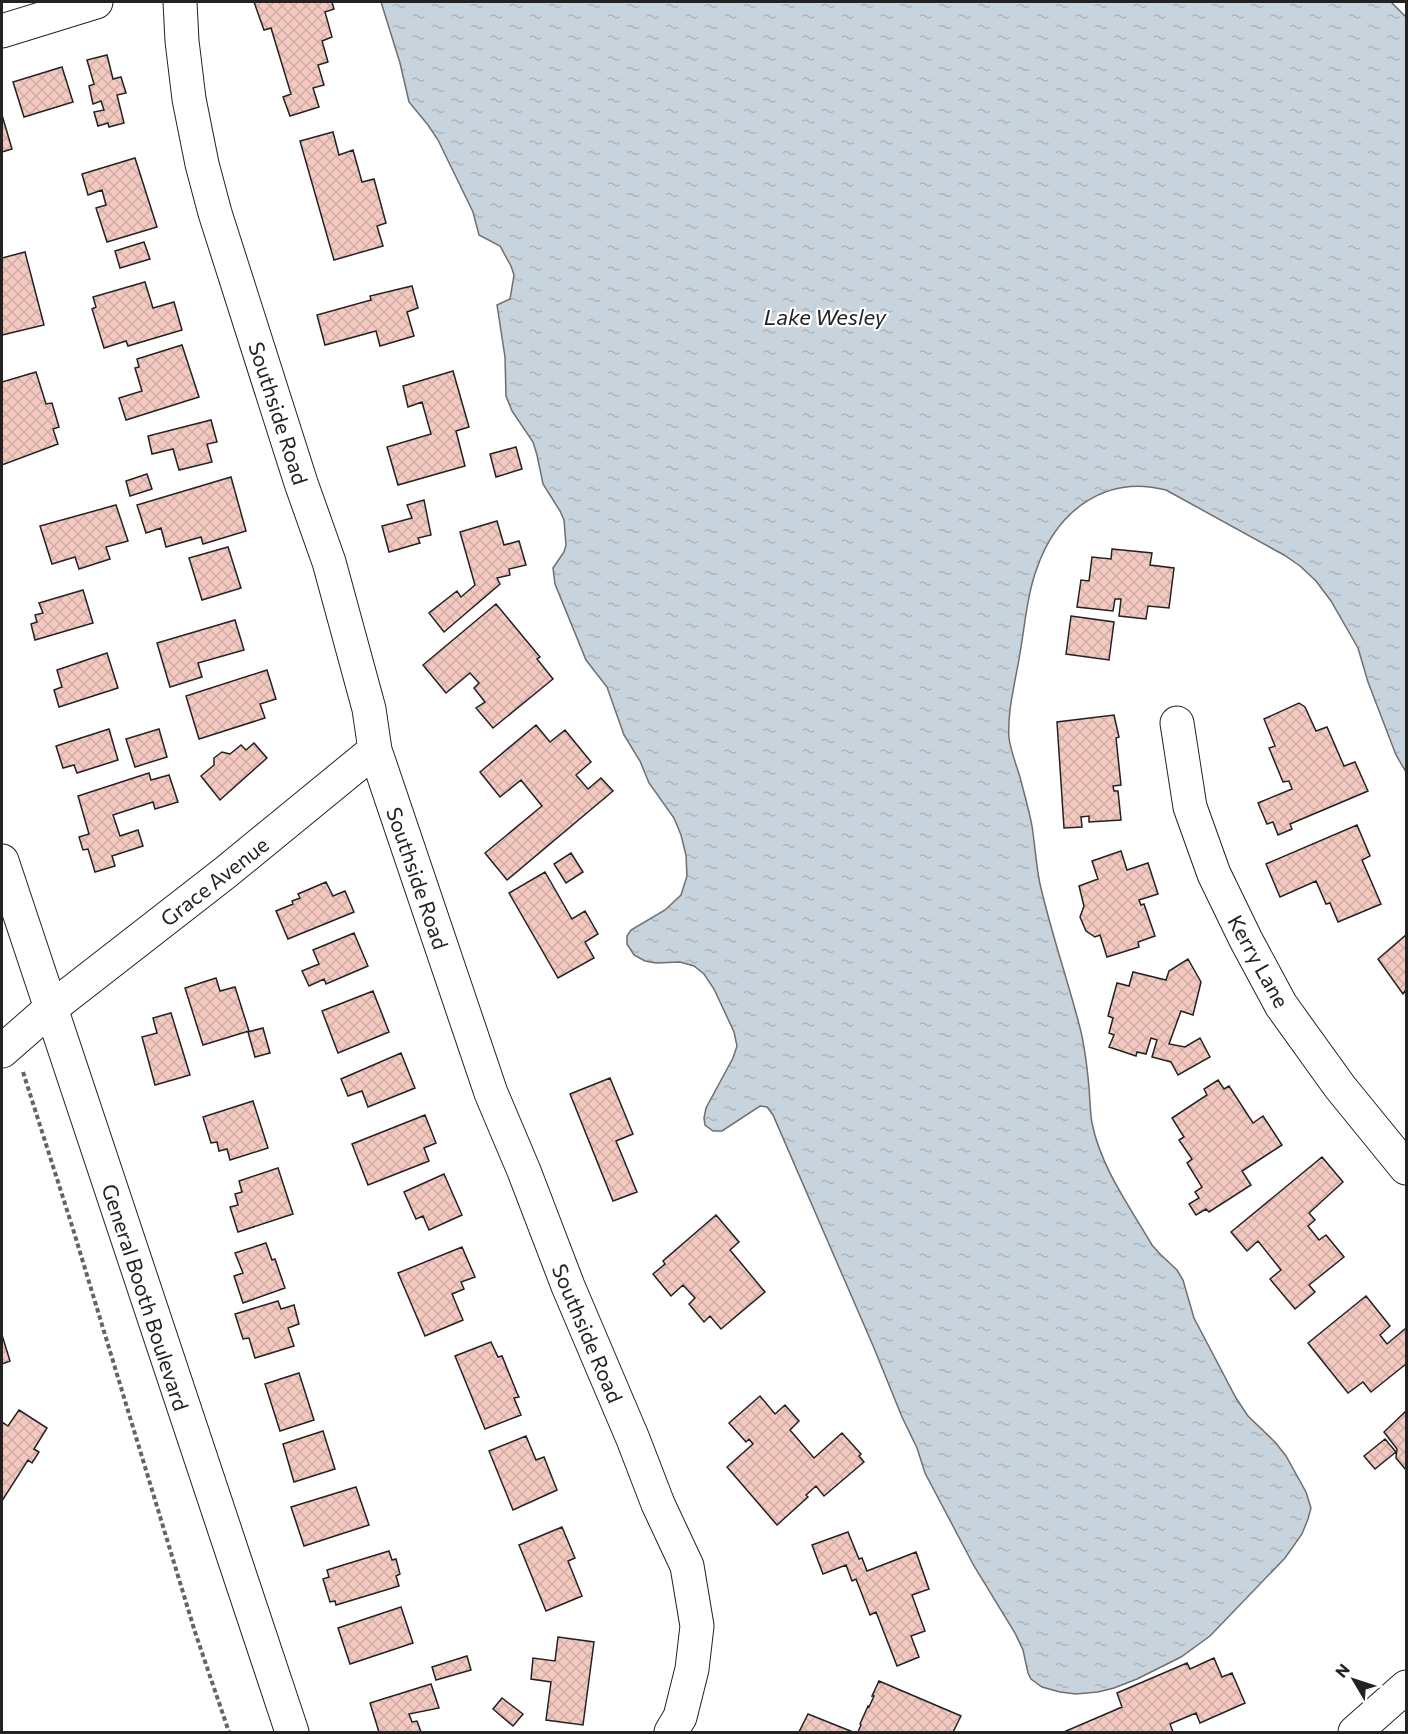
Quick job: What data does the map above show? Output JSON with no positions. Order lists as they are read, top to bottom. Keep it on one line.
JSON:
{"streets":{"main road":["Southside Road","Grace Avenue","Kerry Lane","General Booth Boulevard"]},"crossings":[["Southside Road","Grace Avenue"],["Grace Avenue","General Booth Boulevard"]],"water":["Lake Wesley"],"north":"top left"}
